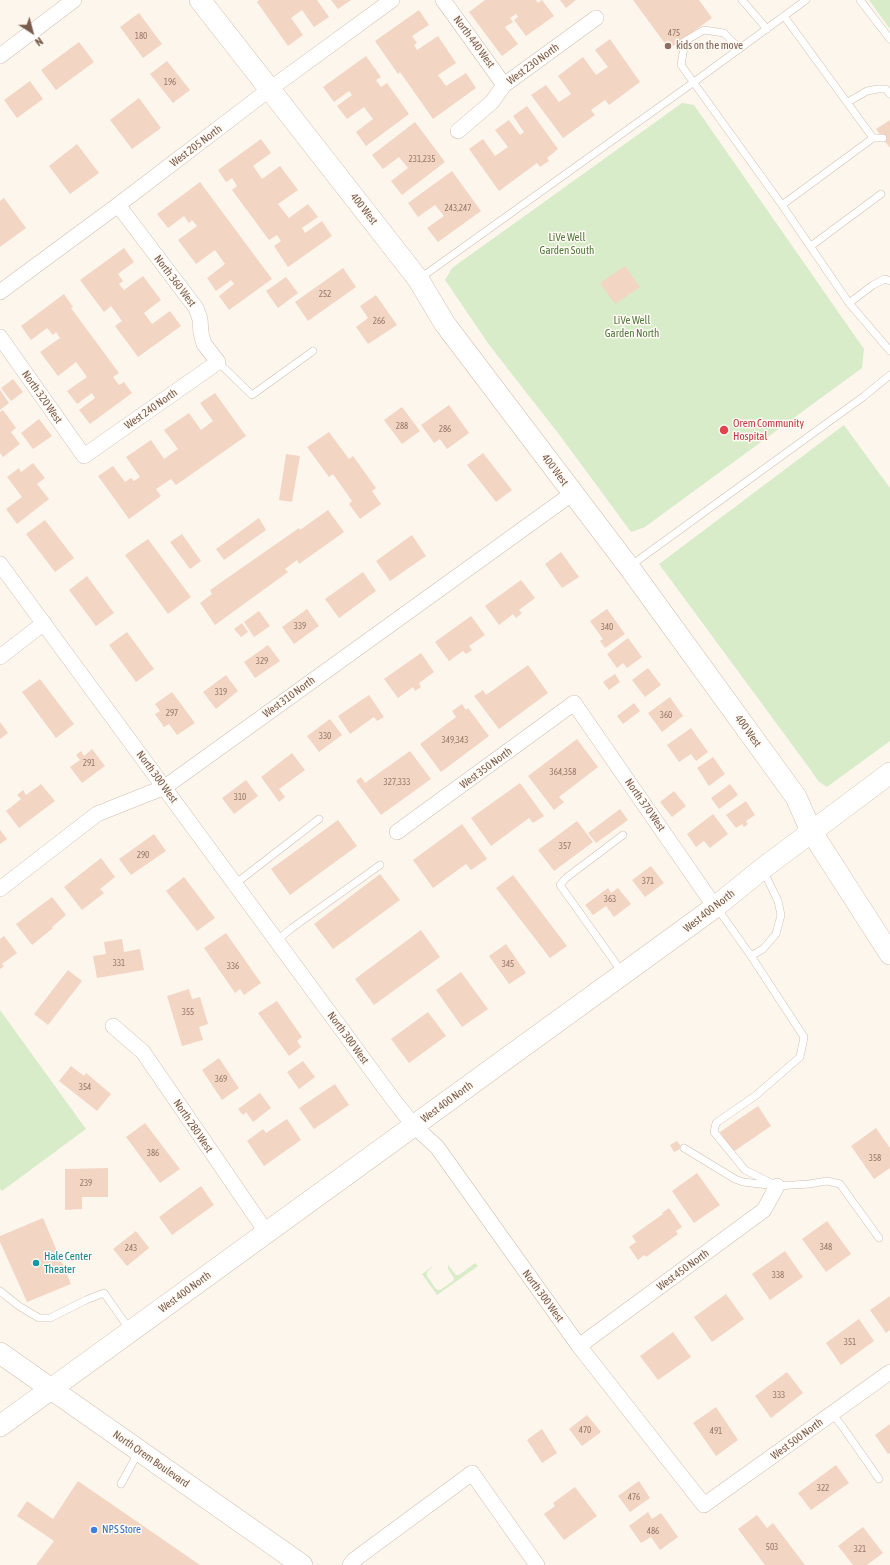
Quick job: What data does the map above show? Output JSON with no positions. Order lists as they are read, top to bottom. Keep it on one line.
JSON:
{"streets":{"main road":["400 West","West 400 North","North Orem Boulevard"],"street":["North 440 West","West 230 North","West 205 North","North 360 West","North 320 West","West 240 North","West 310 North","West 350 North","North 300 West","North 370 West","North 280 West","West 450 North","West 500 North"]},"crossings":[["North 440 West","West 230 North"],["West 205 North","400 West"],["West 205 North","North 360 West"],["400 West","West 310 North"],["400 West","West 400 North"],["North 360 West","West 240 North"],["North 320 West","West 240 North"],["West 310 North","North 300 West"],["West 350 North","North 370 West"],["North 300 West","West 400 North"],["North 300 West","West 450 North"],["North 300 West","West 500 North"],["North 370 West","West 400 North"],["West 400 North","North 280 West"],["West 400 North","North Orem Boulevard"]],"parks":["LiVe Well Garden South","LiVe Well Garden North"],"places":["kids on the move","Orem Community Hospital","Hale Center Theater","NPS Store"],"house_numbers":["475","180","196","231,235","243,247","252","266","288","286","339","340","329","319","297","360","330","349,343","291","364,358","327,333","310","357","290","371","363","331","345","336","355","369","354","386","358","239","348","243","338","351","333","470","491","322","476","486","503","321"],"north":"bottom right"}
